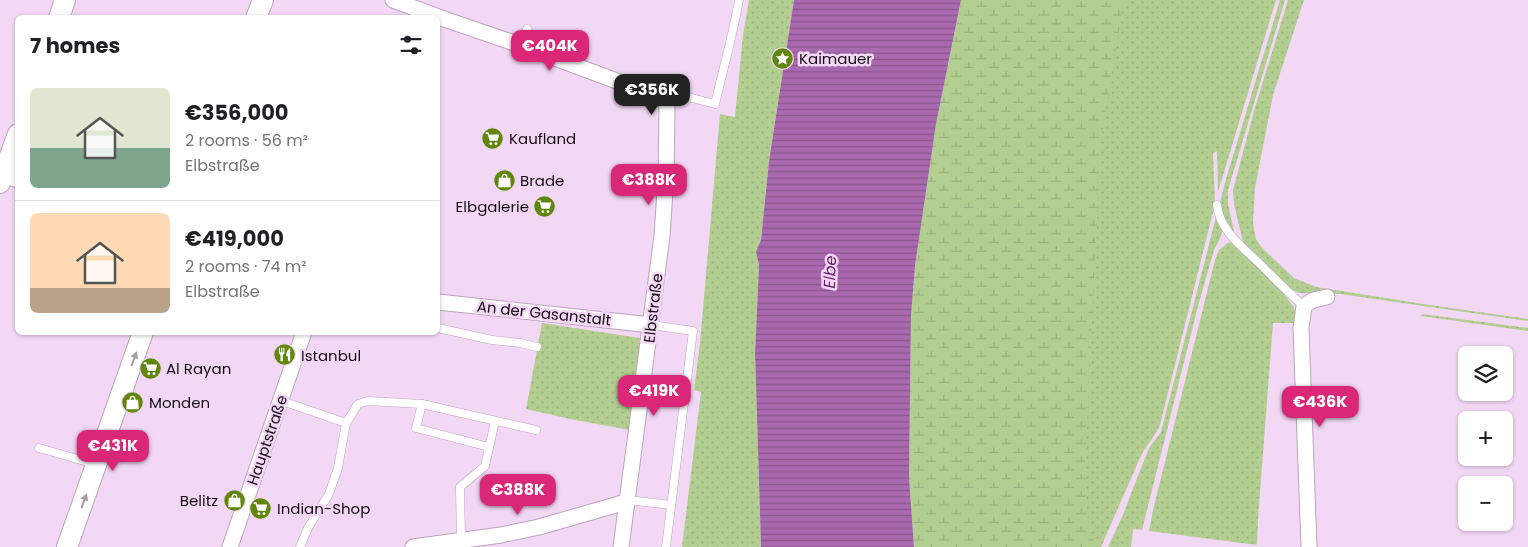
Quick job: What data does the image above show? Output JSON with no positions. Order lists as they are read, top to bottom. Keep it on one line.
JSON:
{"streets":{"street":["Elbstraße","An der Gasanstalt","Hauptstraße"]},"crossings":[["Elbstraße","An der Gasanstalt"]],"water":["Elbe"],"places":{"place":["Kaimauer"],"supermarket":["Kaufland","Elbgalerie","Al Rayan","Indian-Shop"],"shop":["Brade","Monden","Belitz"],"restaurant":["Istanbul"]},"page":{"heading":"7 homes","price":["€404K","€356K","€388K","€419K","€436K","€431K","€388K"],"list":[{"name":"€356,000","note":"2 rooms · 56 m² · Elbstraße"},{"name":"€419,000","note":"2 rooms · 74 m² · Elbstraße"}],"map_buttons":["+","−"]}}
